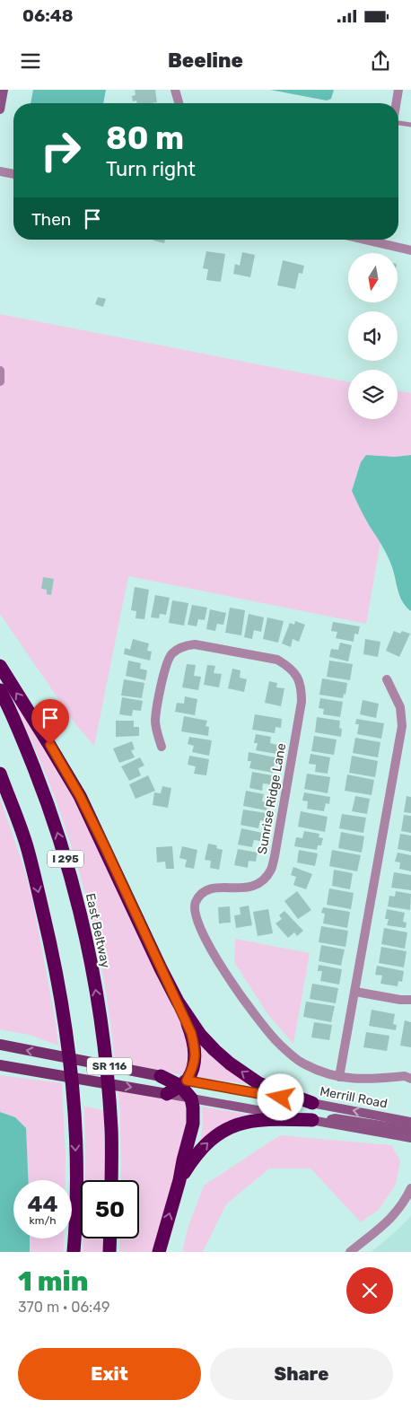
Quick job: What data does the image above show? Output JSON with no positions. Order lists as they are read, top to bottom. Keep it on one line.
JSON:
{"streets":{"highway":["I 295","East Beltway"],"main road":["SR 116","Merrill Road"],"street":["Sunrise Ridge Lane"]},"north":"bottom","page":{"status":"06:48","header":"Beeline","turn":["80 m","Turn right"],"then":"Then","speed":"44 km/h","limit":"50","heading":["1 min","370 m · 06:49"],"buttons":["Exit","Share"]}}
